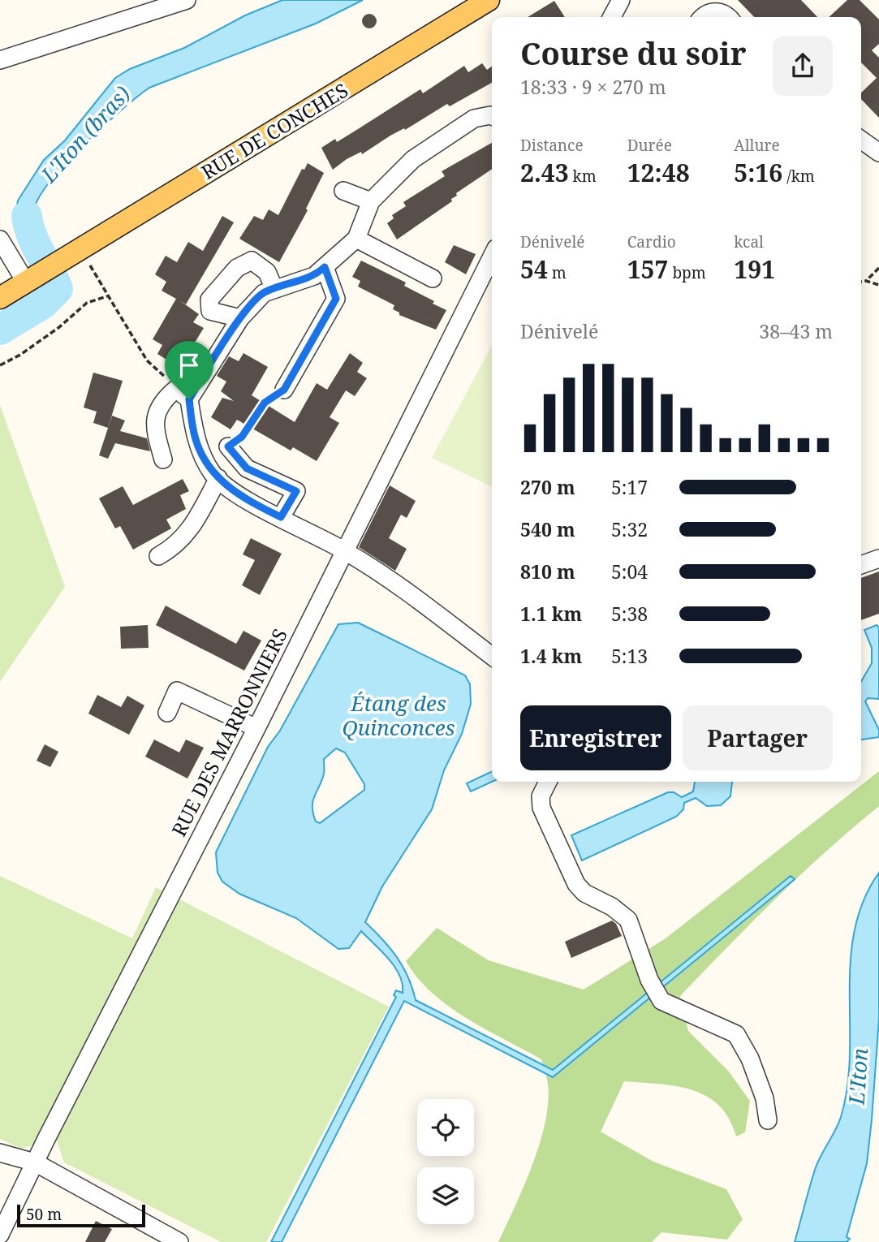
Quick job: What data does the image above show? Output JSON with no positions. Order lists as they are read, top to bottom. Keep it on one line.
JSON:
{"streets":{"main road":["RUE DE CONCHES"],"street":["RUE DES MARRONNIERS"]},"water":["L'Iton (bras)","Étang des Quinconces","L'Iton"],"scale_bar":"50 m","page":{"heading":["Course du soir","18:33 · 9 × 270 m"],"stats":[["Distance","2.43 km"],["Durée","12:48"],["Allure","5:16 /km"],["Dénivelé","54 m"],["Cardio","157 bpm"],["kcal","191"]],"chart":["Dénivelé","38–43 m"],"list":[{"name":"270 m","note":"5:17"},{"name":"540 m","note":"5:32"},{"name":"810 m","note":"5:04"},{"name":"1.1 km","note":"5:38"},{"name":"1.4 km","note":"5:13"}],"buttons":["Enregistrer","Partager"],"scale":"50 m"}}
